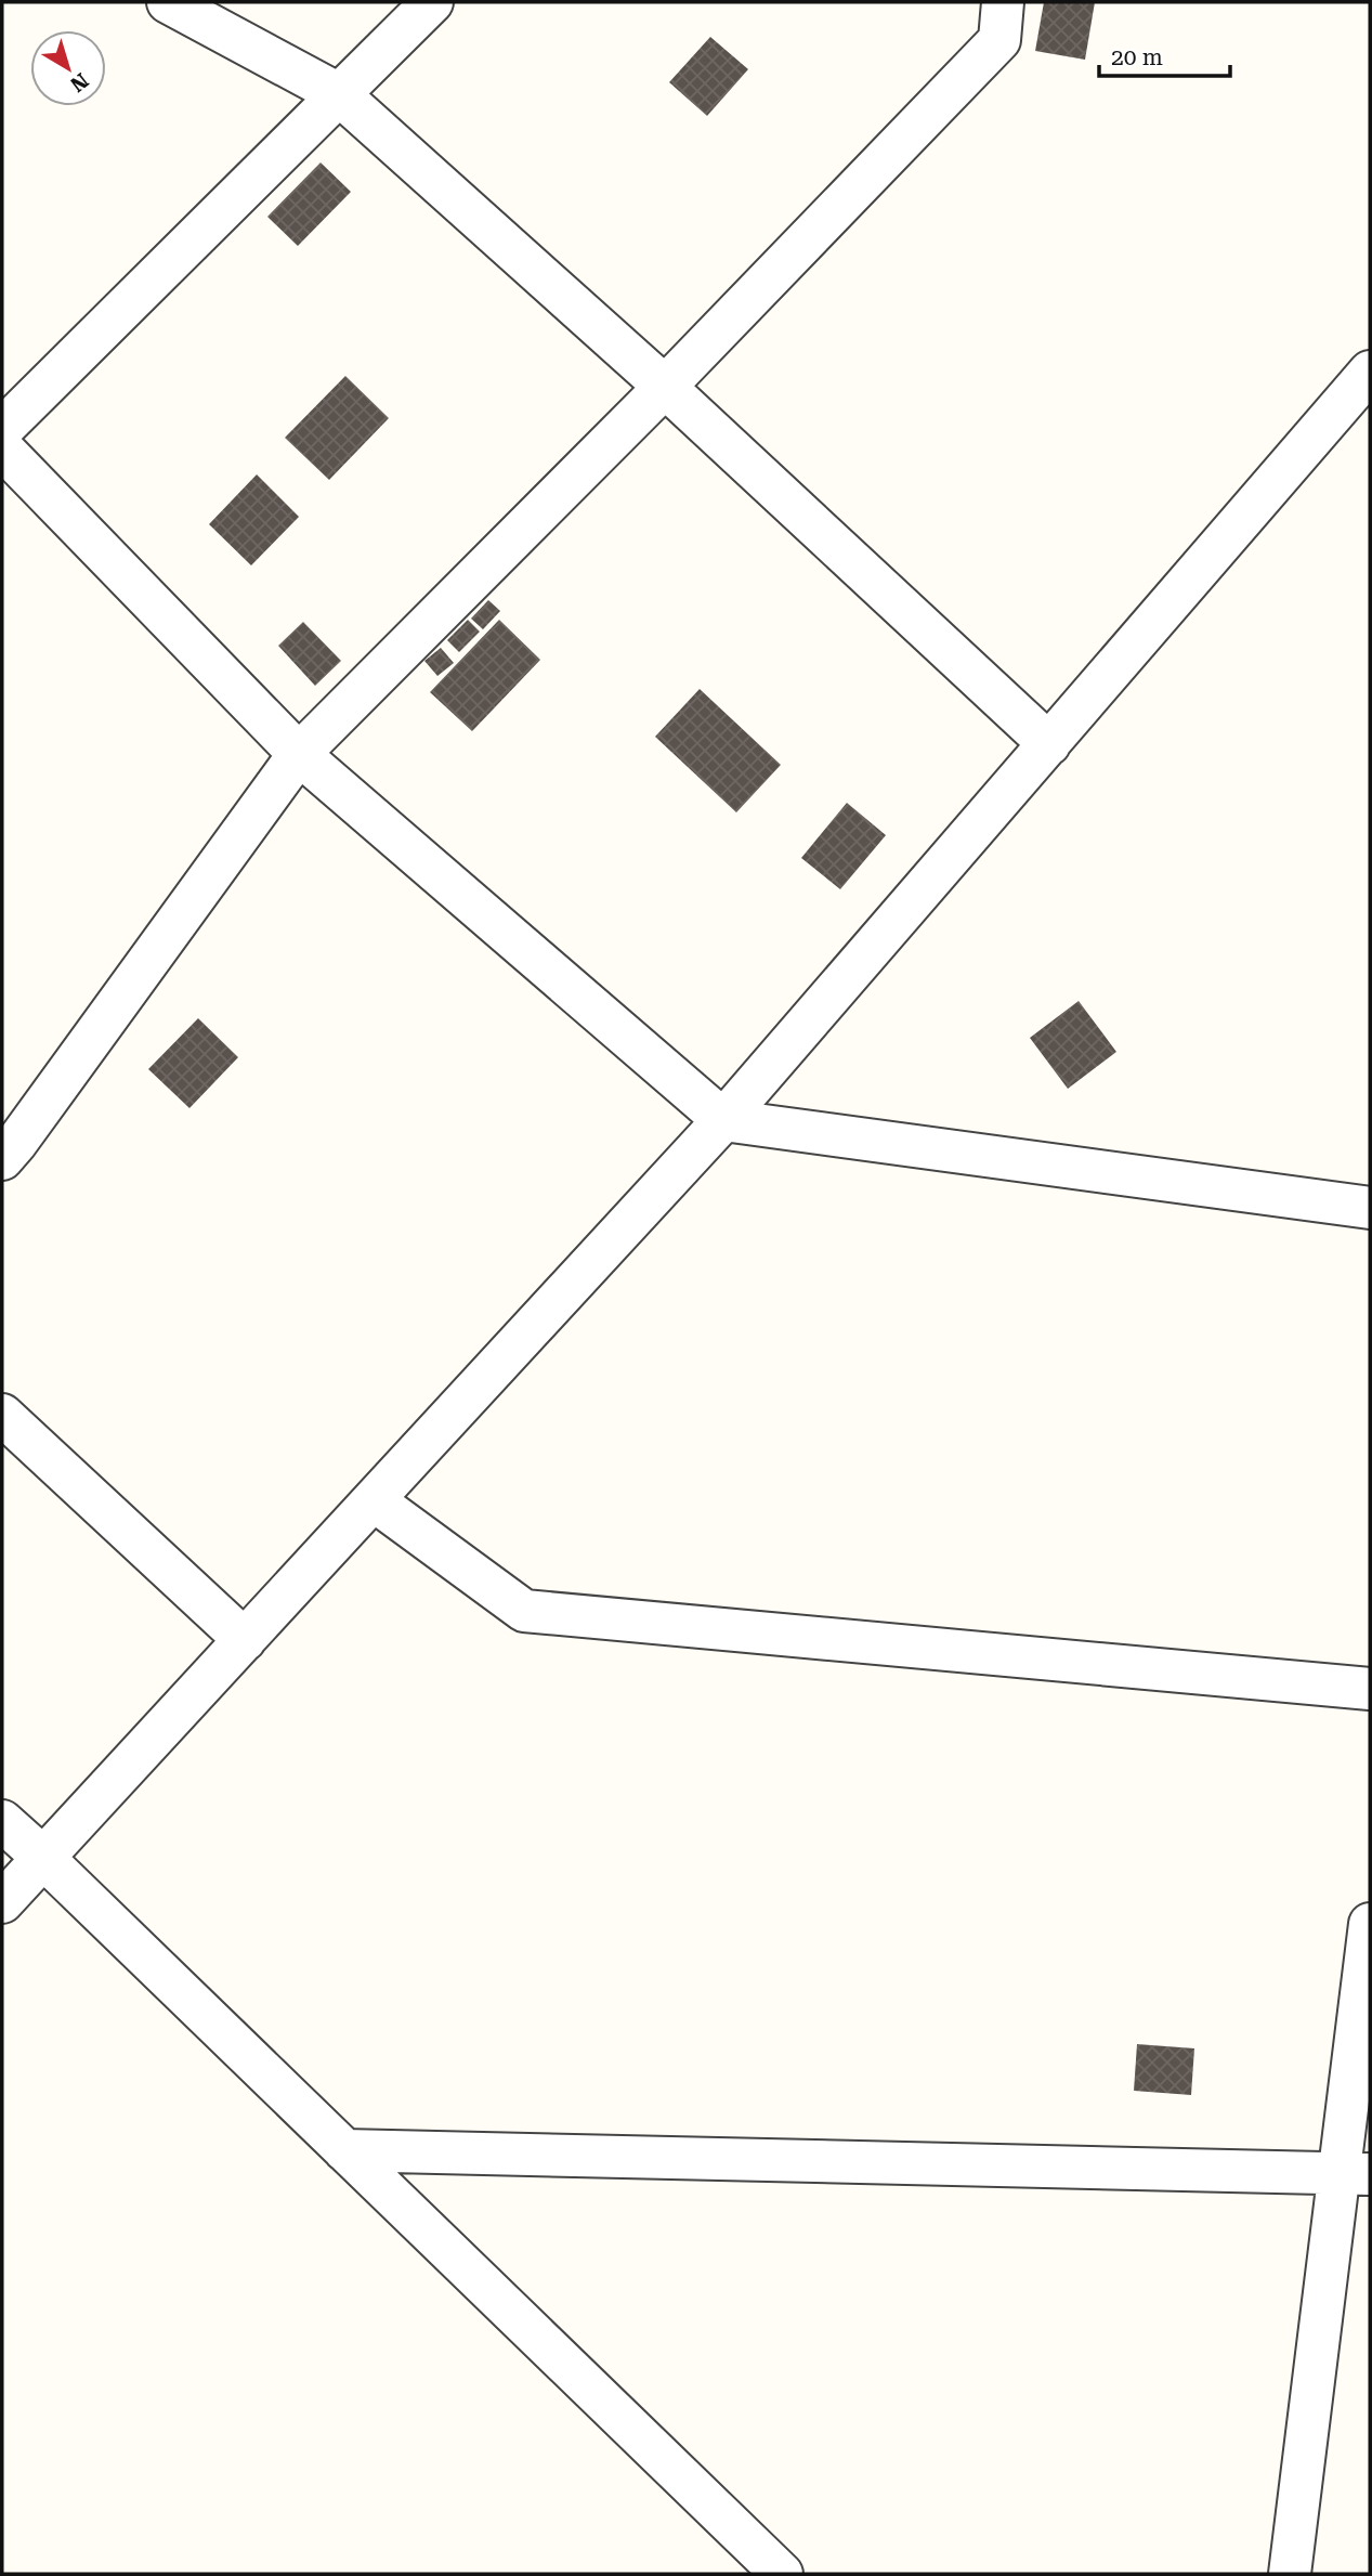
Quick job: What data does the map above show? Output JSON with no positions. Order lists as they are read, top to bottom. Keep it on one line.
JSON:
{"scale_bar":"20 m","north":"bottom right"}
